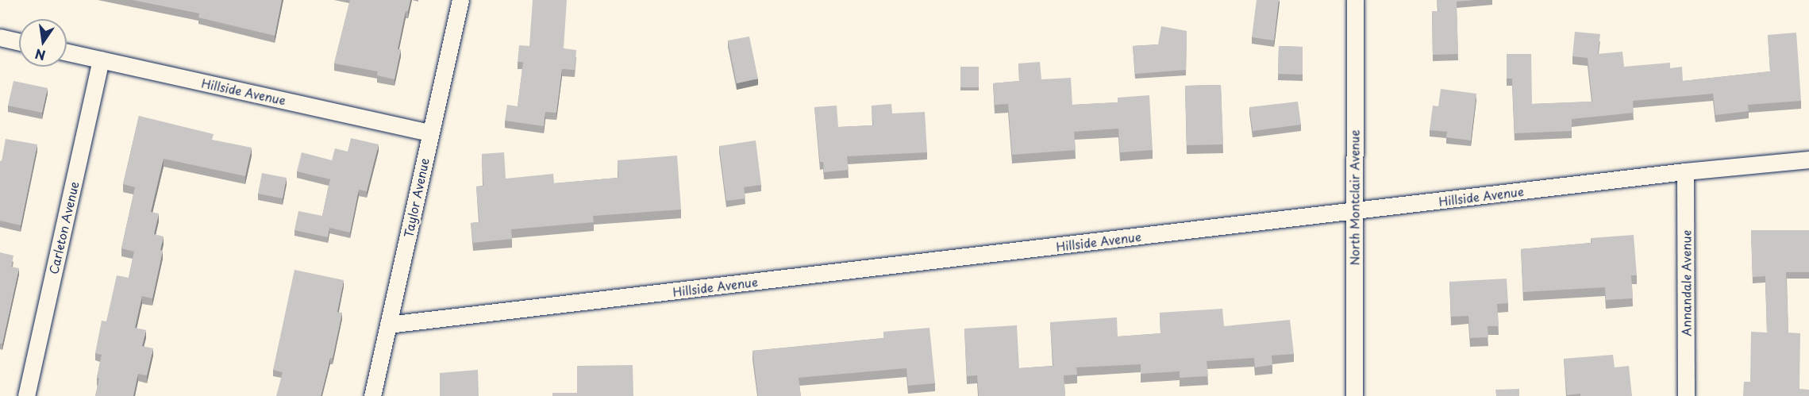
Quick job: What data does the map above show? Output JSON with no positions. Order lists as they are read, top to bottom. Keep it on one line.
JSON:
{"streets":{"street":["Hillside Avenue","Taylor Avenue","North Montclair Avenue","Carleton Avenue","Annandale Avenue"]},"crossings":[["Hillside Avenue","Taylor Avenue"],["Hillside Avenue","North Montclair Avenue"],["Hillside Avenue","Carleton Avenue"],["Hillside Avenue","Annandale Avenue"]],"north":"bottom"}
